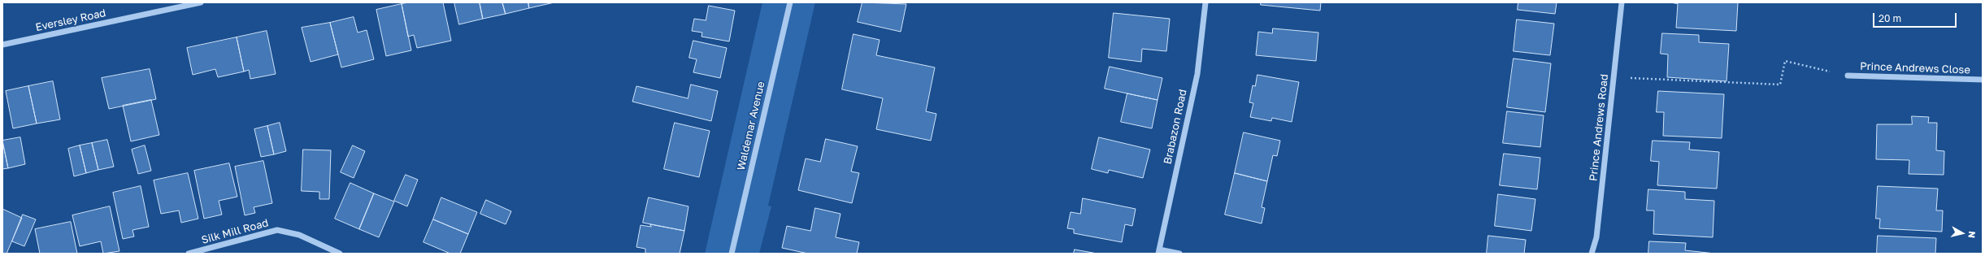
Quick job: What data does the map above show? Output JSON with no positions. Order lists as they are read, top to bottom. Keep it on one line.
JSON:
{"streets":{"street":["Eversley Road","Prince Andrews Close","Waldemar Avenue","Brabazon Road","Prince Andrews Road","Silk Mill Road"]},"scale_bar":"20 m","north":"right"}
